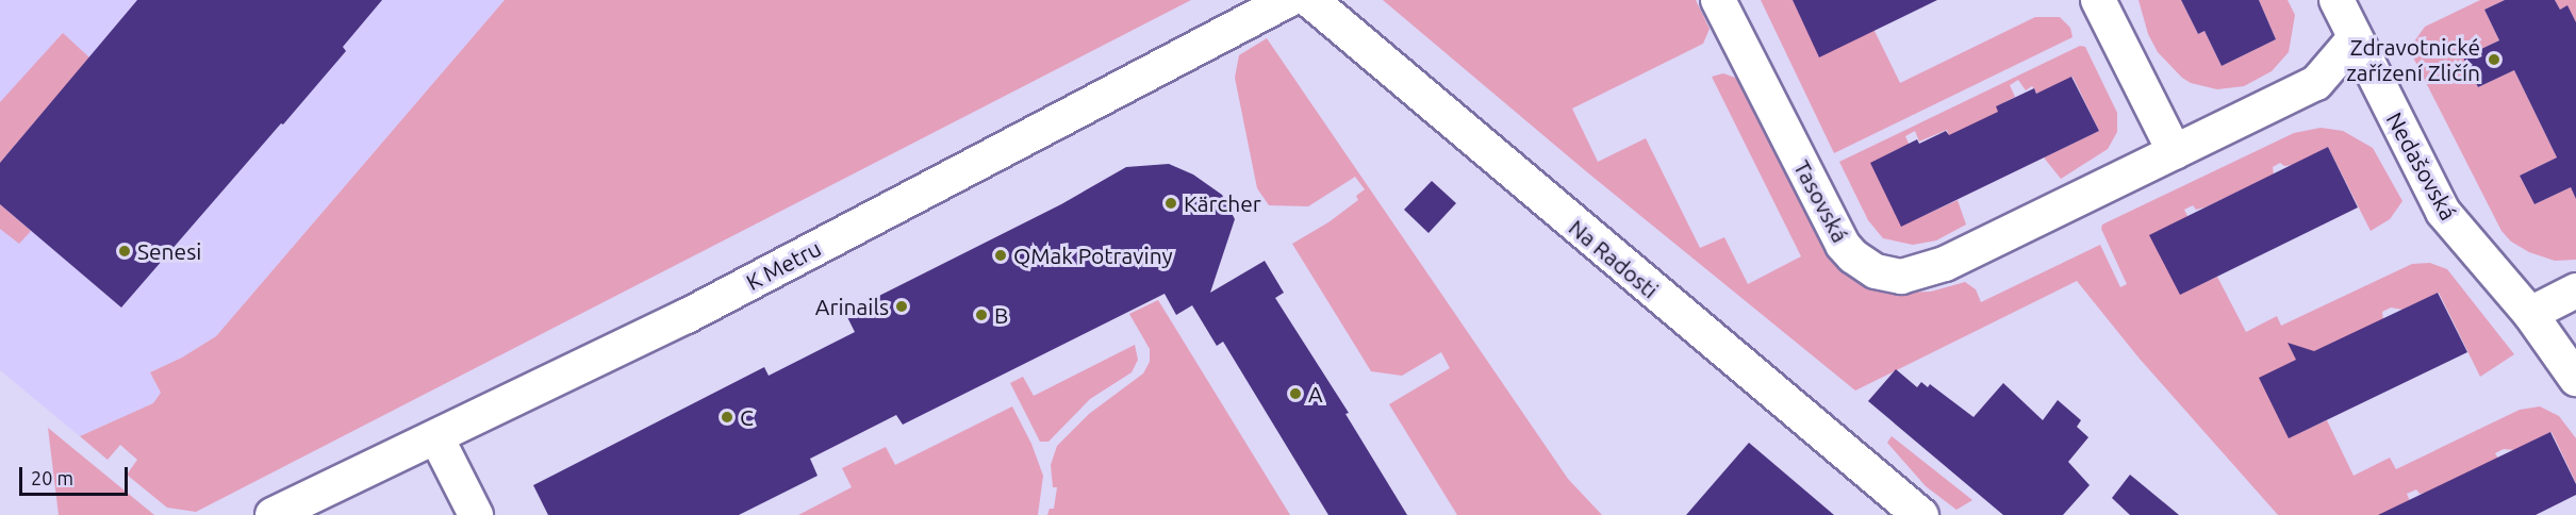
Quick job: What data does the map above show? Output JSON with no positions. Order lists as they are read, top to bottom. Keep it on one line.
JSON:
{"streets":{"main road":["Na Radosti"],"street":["Nedašovská","Tasovská","K Metru"]},"crossings":[["Nedašovská","Tasovská"]],"places":["Zdravotnické zařízení Zličín","Kärcher","Senesi","QMak Potraviny","Arinails","B","A","C"],"scale_bar":"20 m"}
